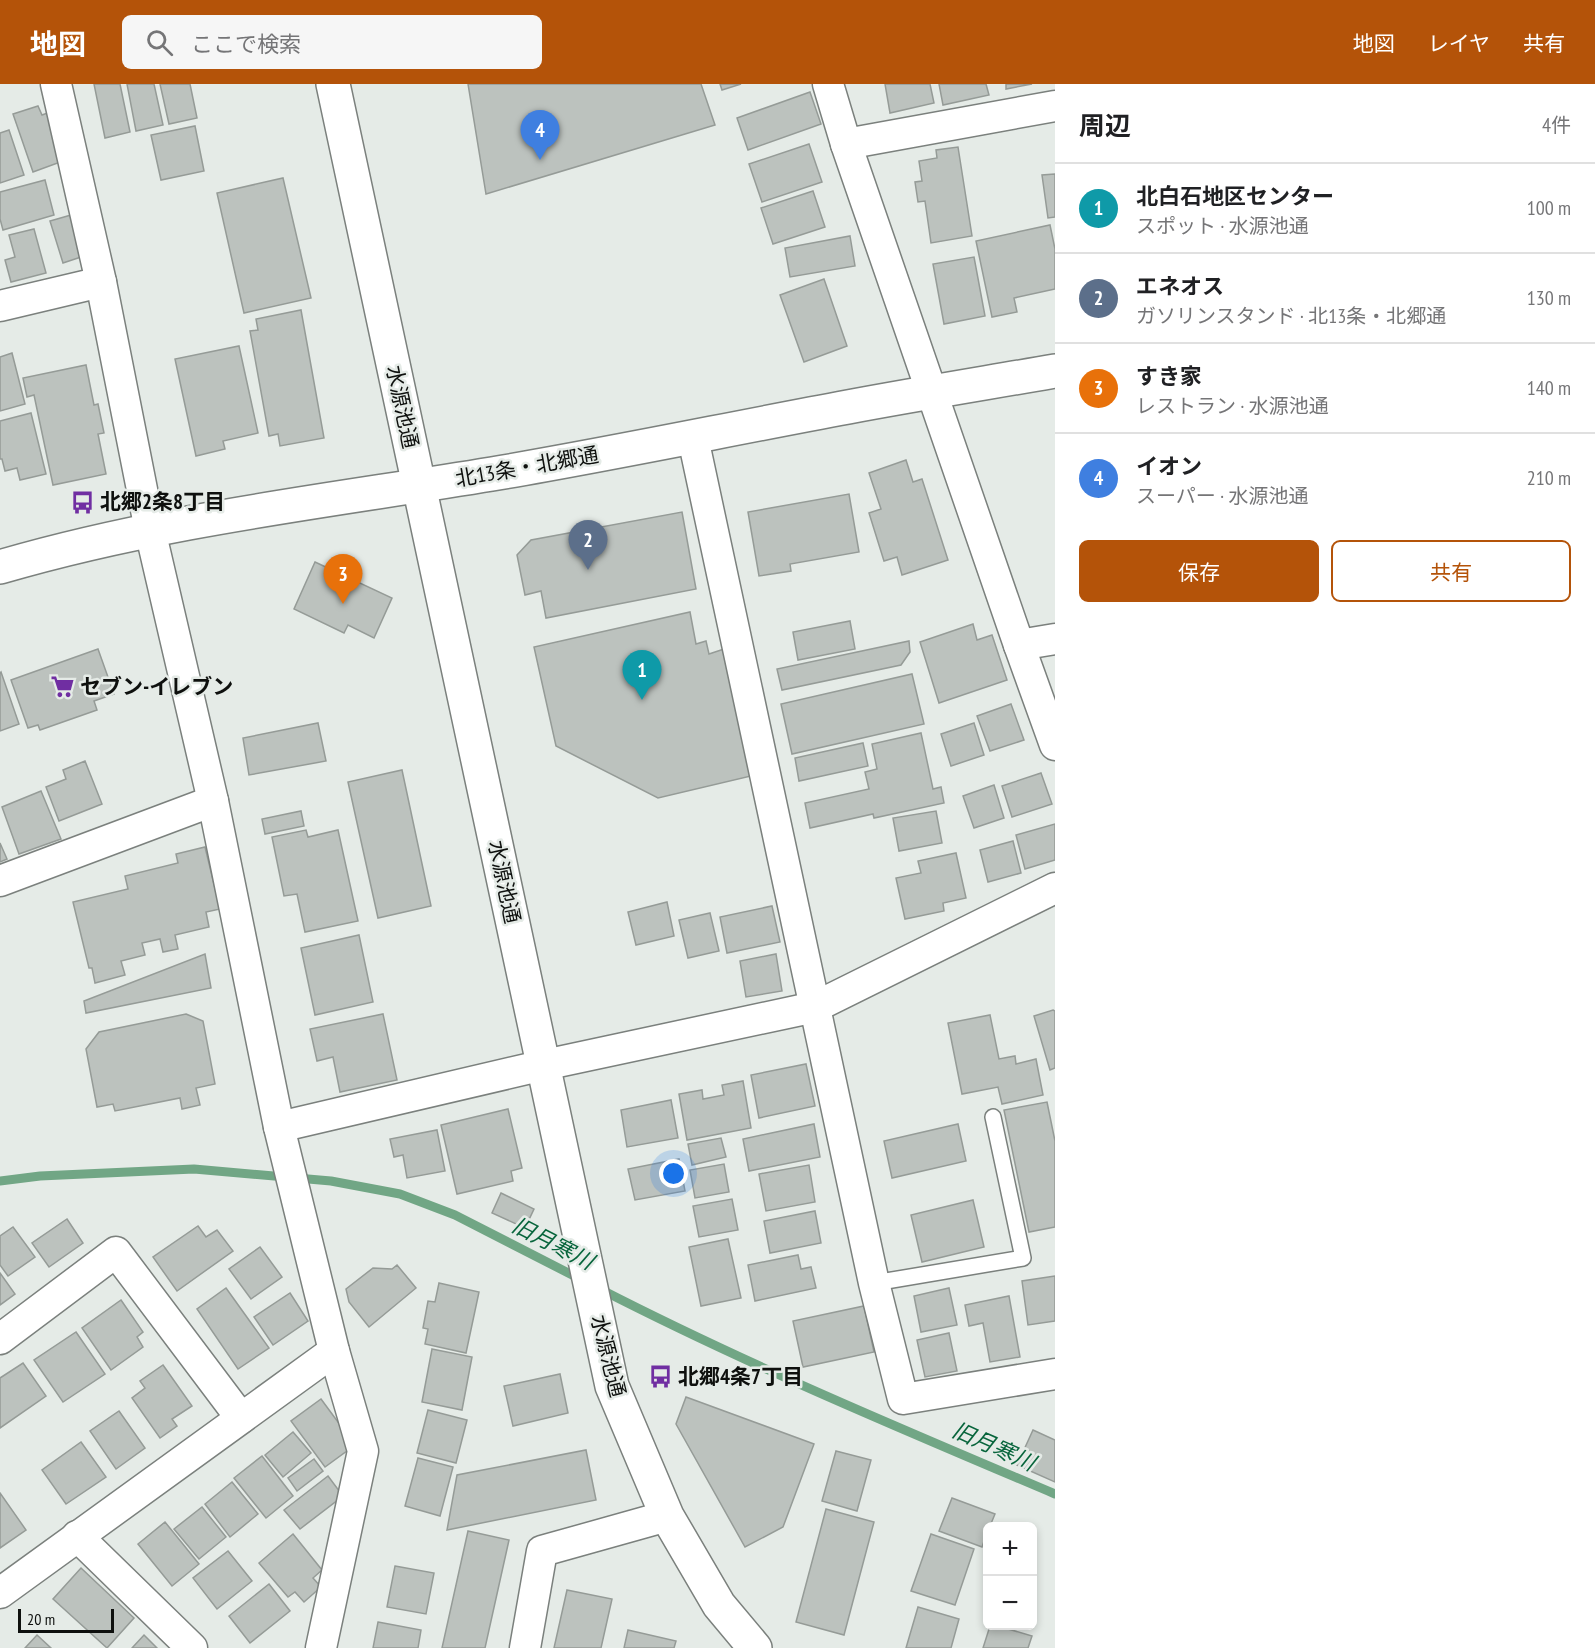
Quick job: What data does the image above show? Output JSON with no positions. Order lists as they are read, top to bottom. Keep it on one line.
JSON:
{"streets":{"street":["水源池通","北13条・北郷通"]},"crossings":[["水源池通","北13条・北郷通"]],"water":["旧月寒川"],"places":{"bus stop":["北郷2条8丁目","北郷4条7丁目"],"supermarket":["セブン-イレブン"]},"scale_bar":"20 m","page":{"header":"地図","search":"ここで検索","nav":["地図","レイヤ","共有"],"heading":["周辺","4件"],"pins":["4","2","3","1"],"list":[{"mark":"1","name":"北白石地区センター","note":"スポット · 水源池通","value":"100 m"},{"mark":"2","name":"エネオス","note":"ガソリンスタンド · 北13条・北郷通","value":"130 m"},{"mark":"3","name":"すき家","note":"レストラン · 水源池通","value":"140 m"},{"mark":"4","name":"イオン","note":"スーパー · 水源池通","value":"210 m"}],"buttons":["保存","共有"],"map_buttons":["+","−"],"scale":"20 m"}}
